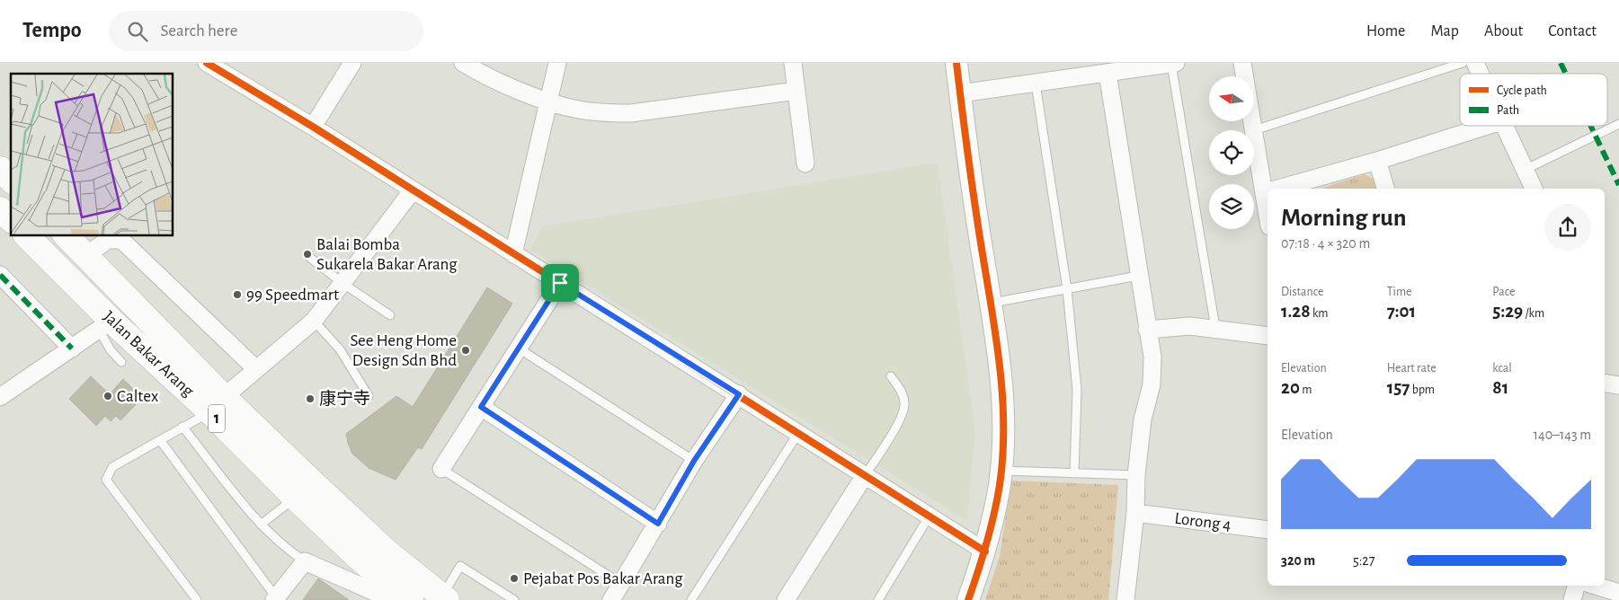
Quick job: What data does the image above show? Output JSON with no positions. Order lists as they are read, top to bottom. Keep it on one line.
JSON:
{"streets":{"main road":["Jalan Bakar Arang","1"],"street":["Lorong 4"]},"places":["Balai Bomba Sukarela Bakar Arang","99 Speedmart","See Heng Home Design Sdn Bhd","Caltex","康宁寺","Pejabat Pos Bakar Arang"],"legend":["Cycle path","Path"],"north":"left","page":{"header":"Tempo","search":"Search here","nav":["Home","Map","About","Contact"],"heading":["Morning run","07:18 · 4 × 320 m"],"stats":[["Distance","1.28 km"],["Time","7:01"],["Pace","5:29 /km"],["Elevation","20 m"],["Heart rate","157 bpm"],["kcal","81"]],"chart":["Elevation","140–143 m"],"list":[{"name":"320 m","note":"5:27"}]}}
